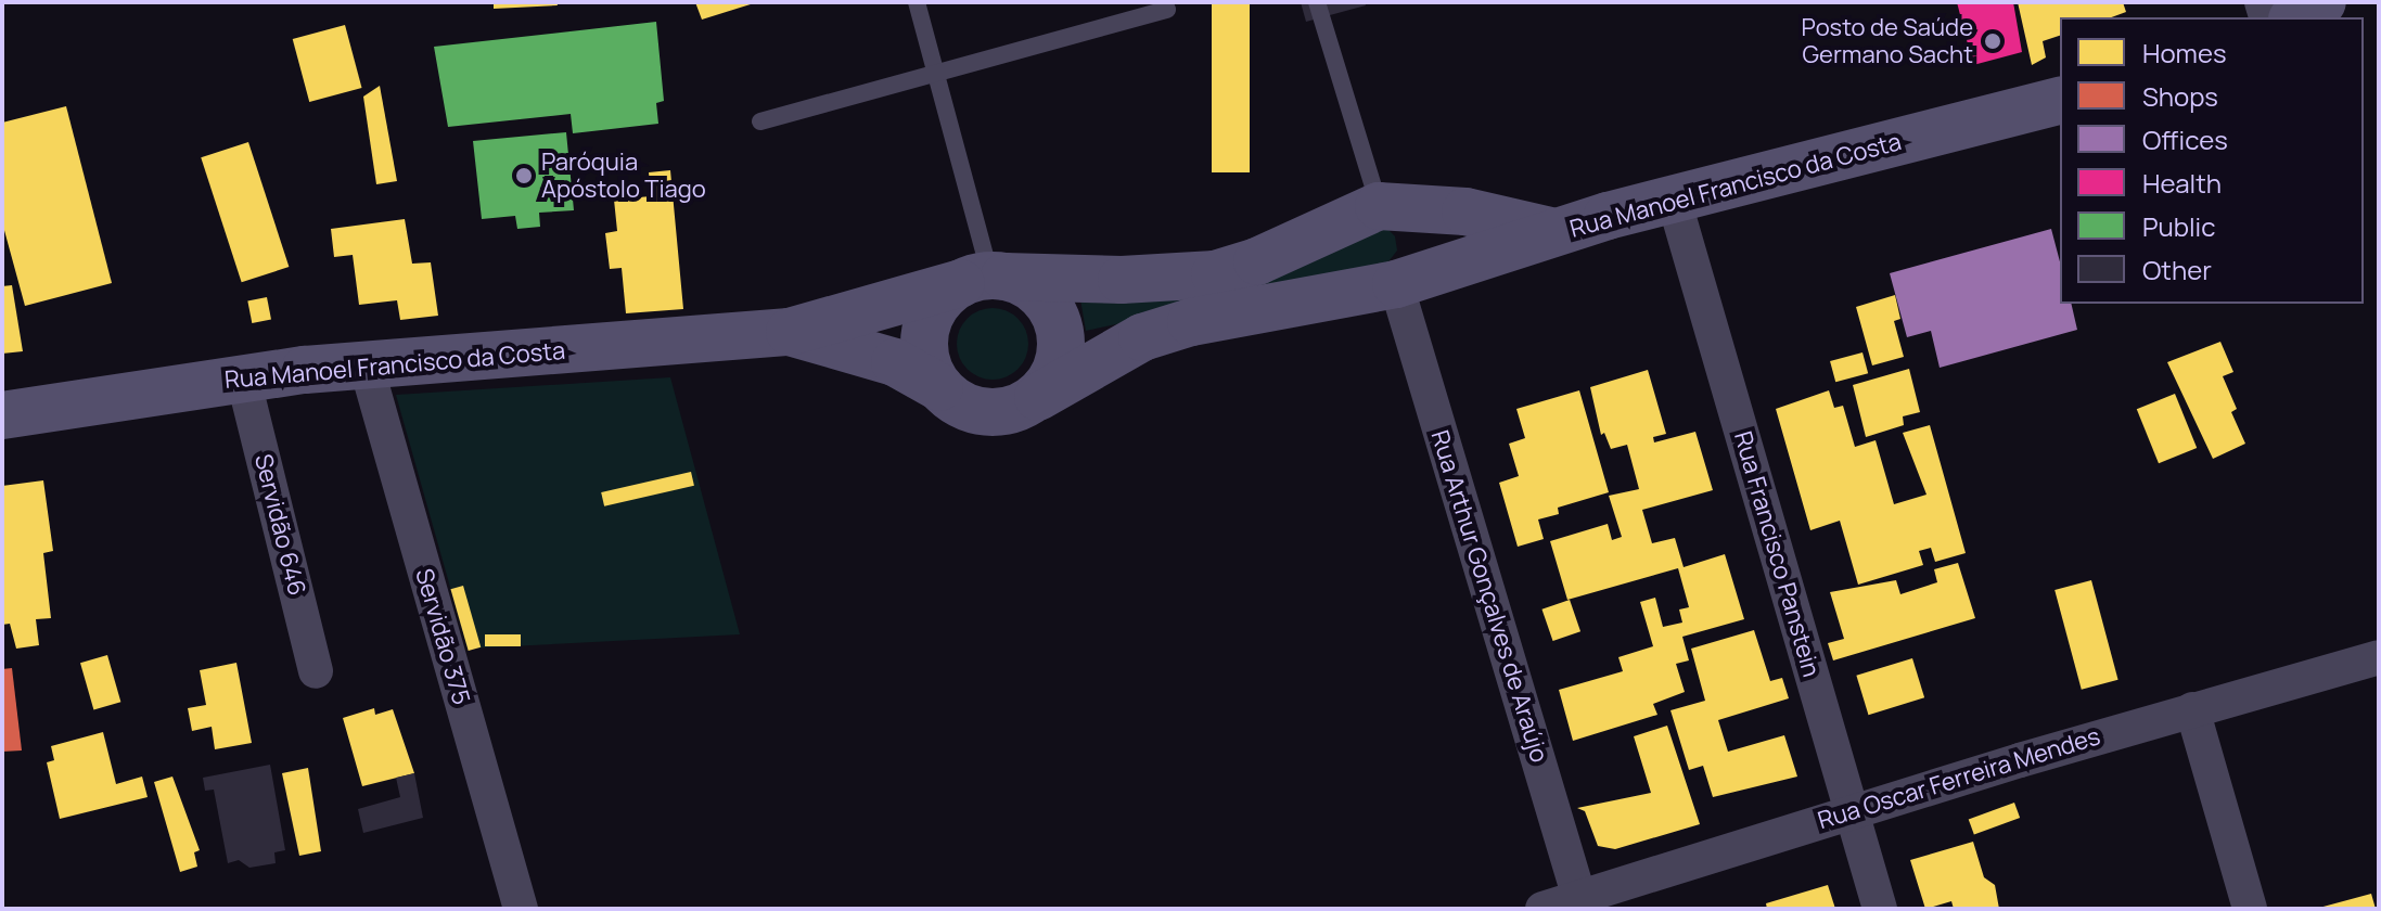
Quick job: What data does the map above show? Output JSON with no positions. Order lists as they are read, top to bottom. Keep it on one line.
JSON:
{"streets":{"main road":["Rua Manoel Francisco da Costa"],"street":["Servidão 646","Rua Francisco Panstein","Rua Arthur Gonçalves de Araújo","Servidão 375","Rua Oscar Ferreira Mendes"]},"crossings":[["Rua Manoel Francisco da Costa","Servidão 646"],["Rua Manoel Francisco da Costa","Rua Francisco Panstein"],["Rua Manoel Francisco da Costa","Servidão 375"],["Rua Francisco Panstein","Rua Oscar Ferreira Mendes"],["Rua Arthur Gonçalves de Araújo","Rua Oscar Ferreira Mendes"]],"places":["Posto de Saúde Germano Sacht","Paróquia Apóstolo Tiago"],"legend":["Homes","Shops","Offices","Health","Public","Other"]}
